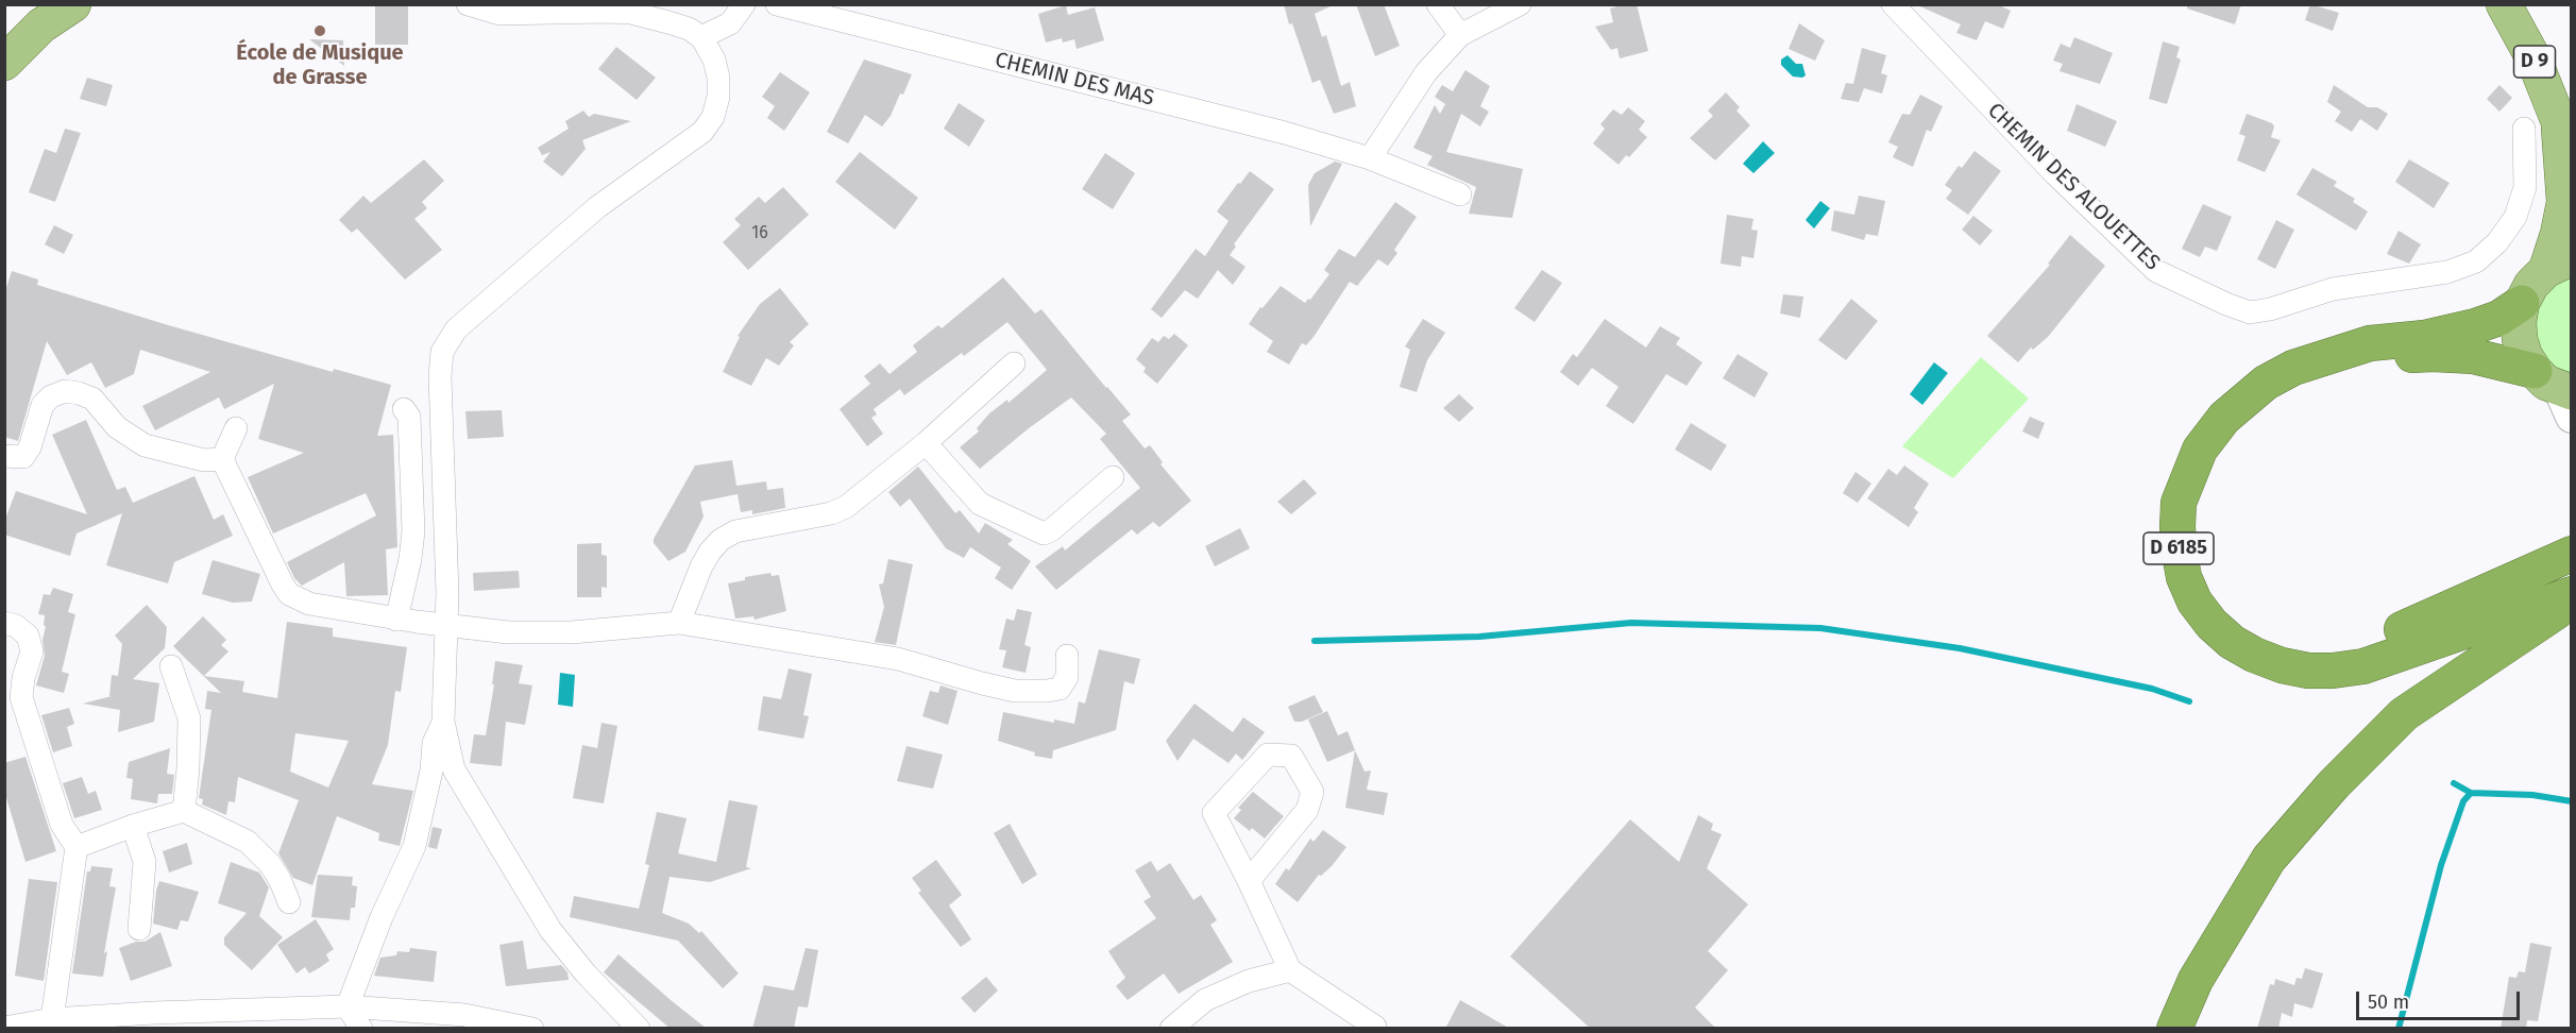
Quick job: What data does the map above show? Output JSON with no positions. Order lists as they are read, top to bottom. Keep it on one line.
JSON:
{"streets":{"highway":["D 6185"],"main road":["D 9"],"street":["CHEMIN DES MAS","CHEMIN DES ALOUETTES"]},"places":["École de Musique de Grasse"],"house_numbers":["16"],"scale_bar":"50 m"}
